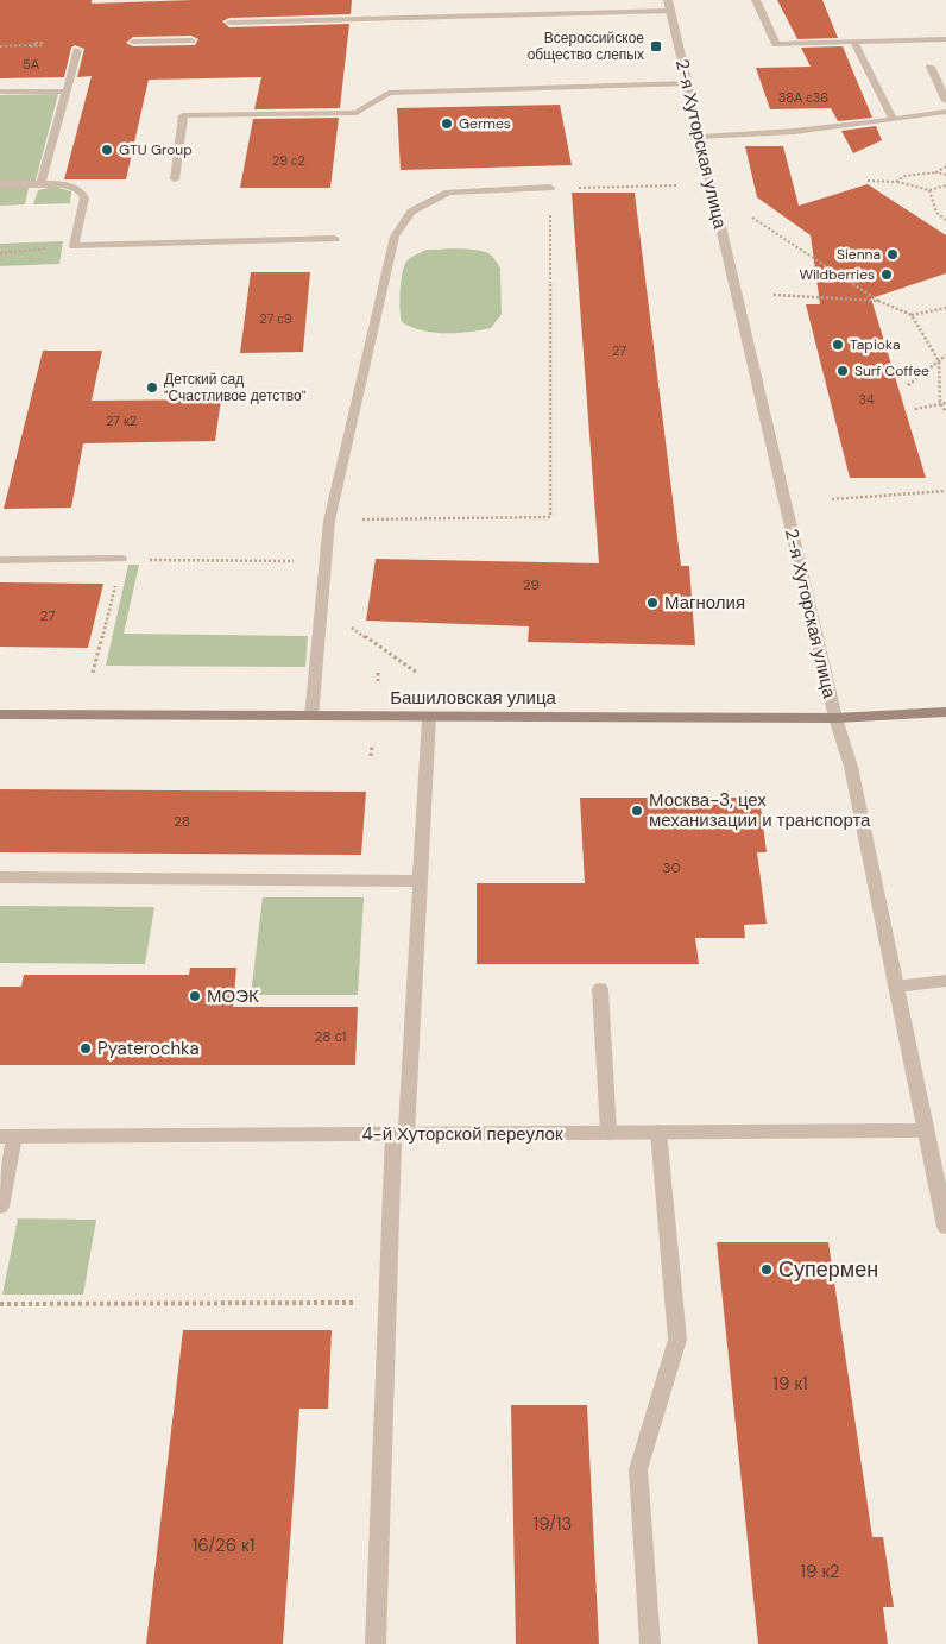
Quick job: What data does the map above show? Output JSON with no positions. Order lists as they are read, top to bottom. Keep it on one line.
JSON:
{"streets":{"main road":["Башиловская улица"],"street":["2-я Хуторская улица","4-й Хуторской переулок"]},"crossings":[["2-я Хуторская улица","Башиловская улица"],["2-я Хуторская улица","4-й Хуторской переулок"]],"places":{"transit":["Всероссийское общество слепых"],"other":["Germes","GTU Group","Sienna","Wildberries","Tapioka","Surf Coffee","Детский сад \"Счастливое детство\"","Магнолия","Москва-3, цех механизации и транспорта","МОЭК","Pyaterochka","Супермен"]},"house_numbers":["5А","38А с36","29 с2","27 с9","27","34","27 к2","29","27","28","30","28 с1","19 к1","19/13","16/26 к1","19 к2"]}
